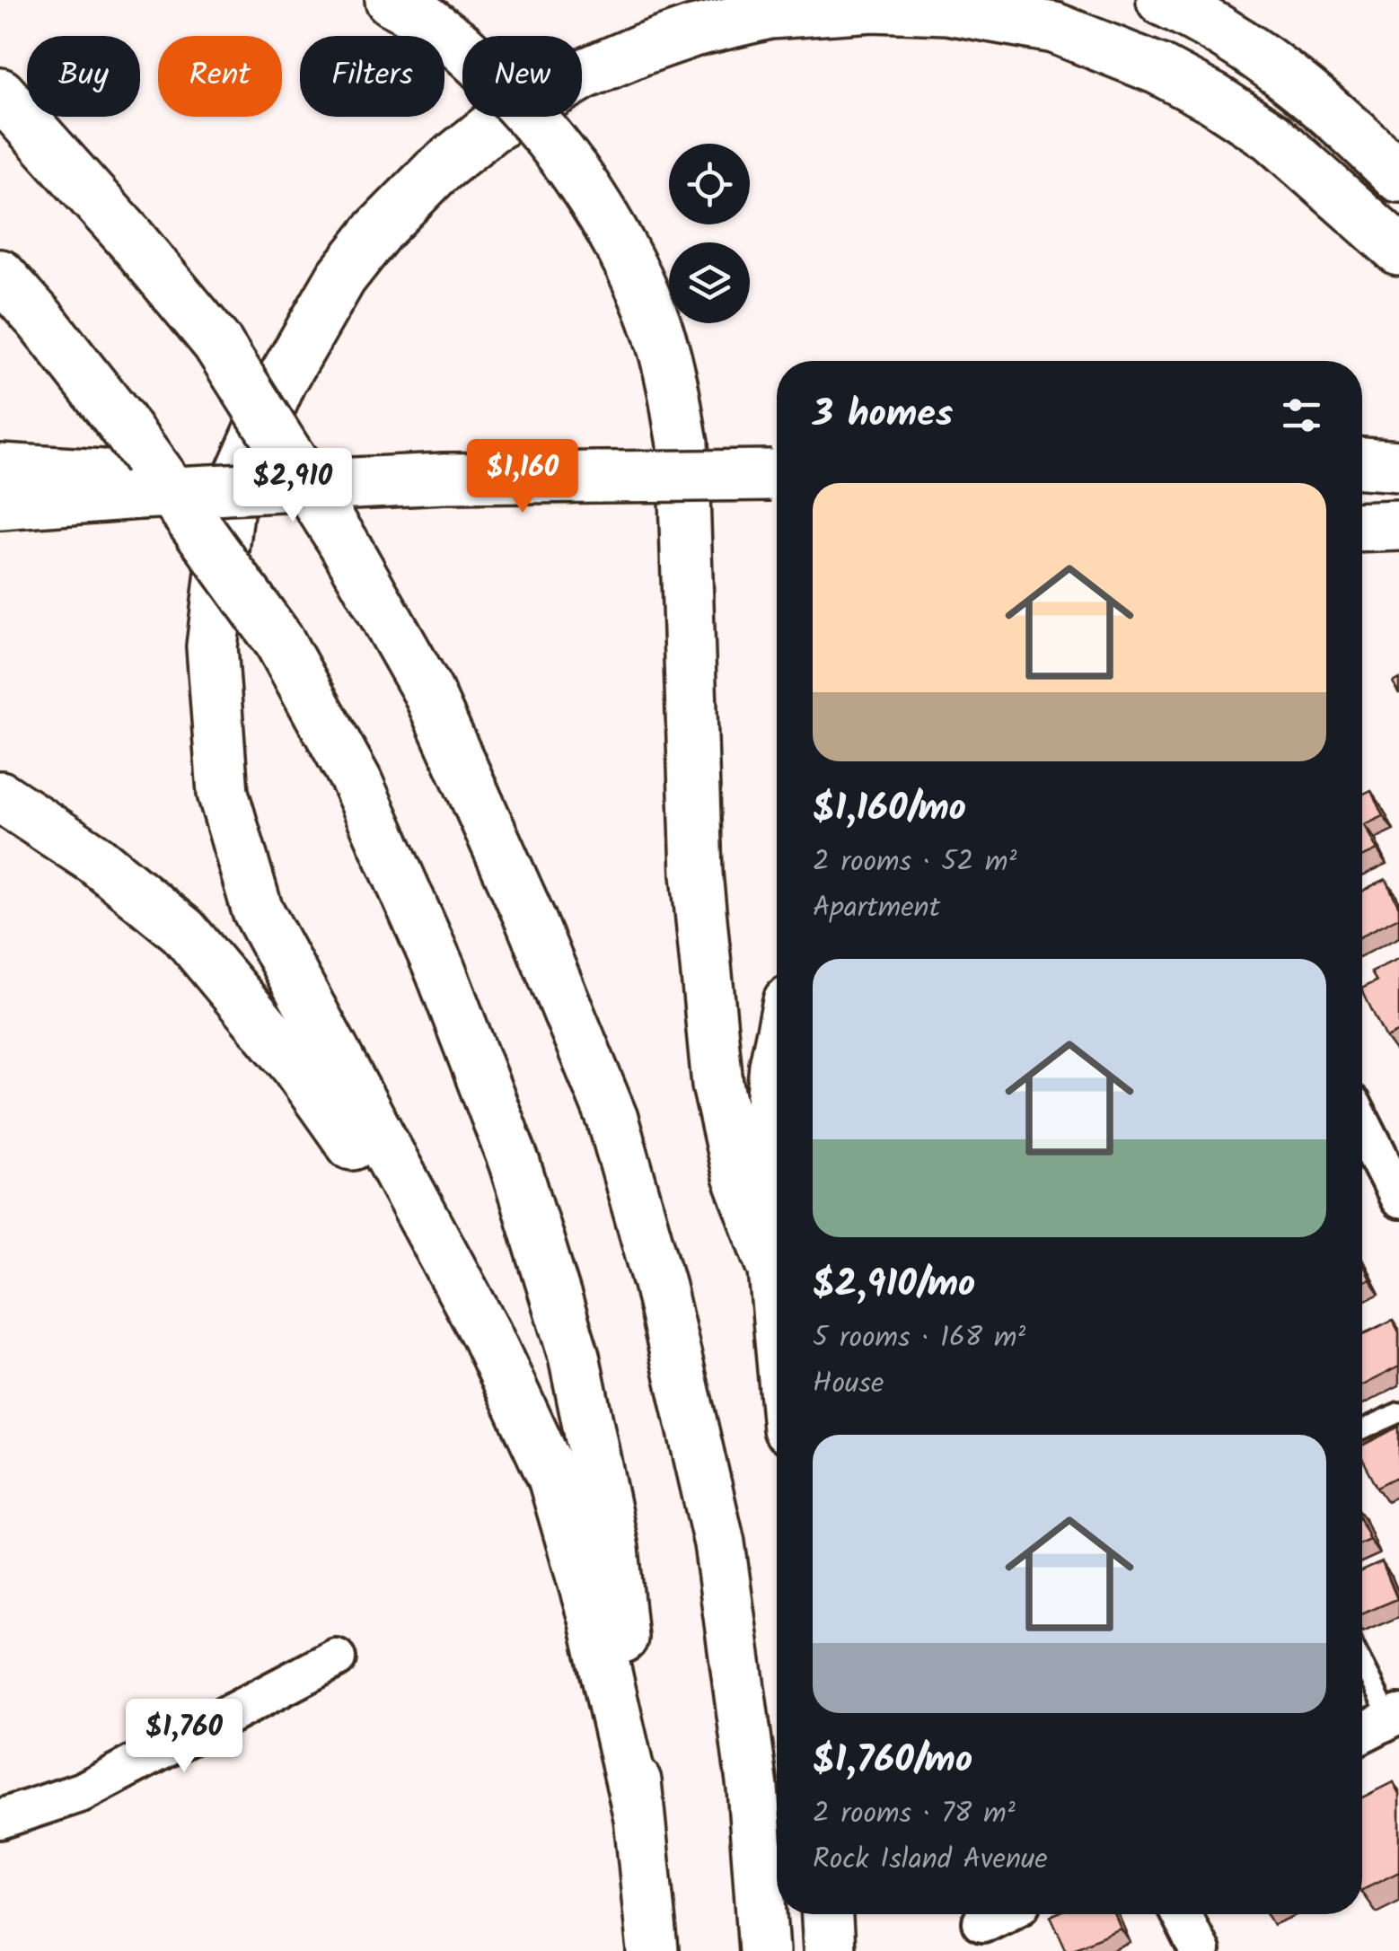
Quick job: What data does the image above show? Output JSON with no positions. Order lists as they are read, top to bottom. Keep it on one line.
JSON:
{"page":{"chip":["Buy","Rent","Filters","New"],"heading":"3 homes","price":["$1,160","$2,910","$1,760"],"list":[{"name":"$1,160/mo","note":"2 rooms · 52 m² · Apartment"},{"name":"$2,910/mo","note":"5 rooms · 168 m² · House"},{"name":"$1,760/mo","note":"2 rooms · 78 m² · Rock Island Avenue"}]}}
